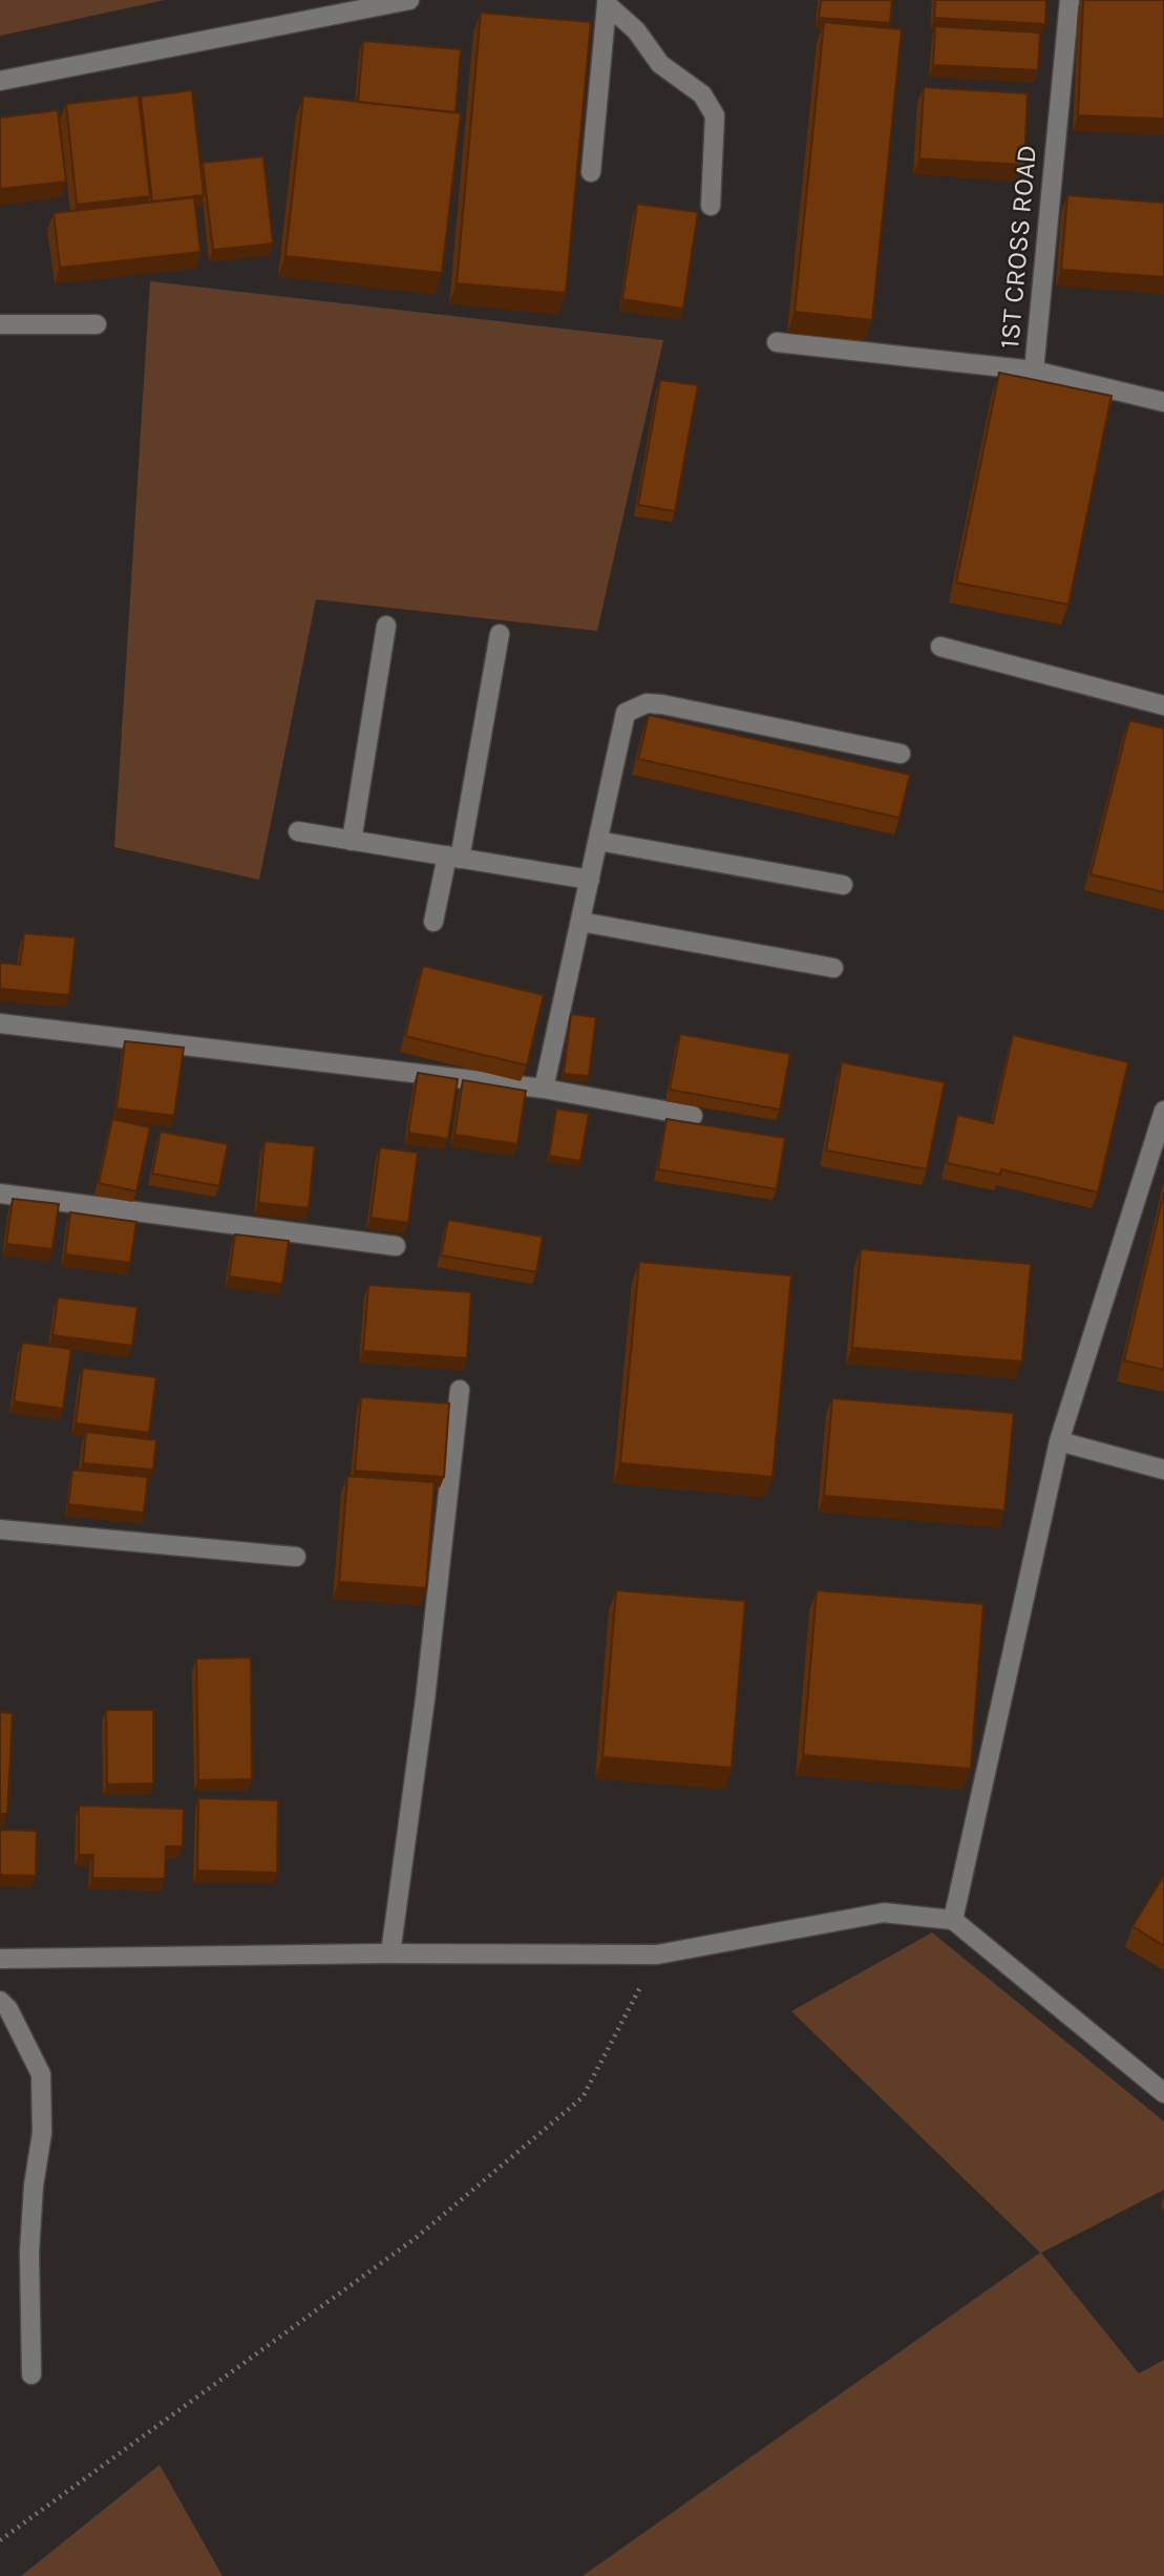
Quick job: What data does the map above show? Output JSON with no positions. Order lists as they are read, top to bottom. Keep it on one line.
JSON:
{"streets":{"street":["1ST CROSS ROAD"]}}
